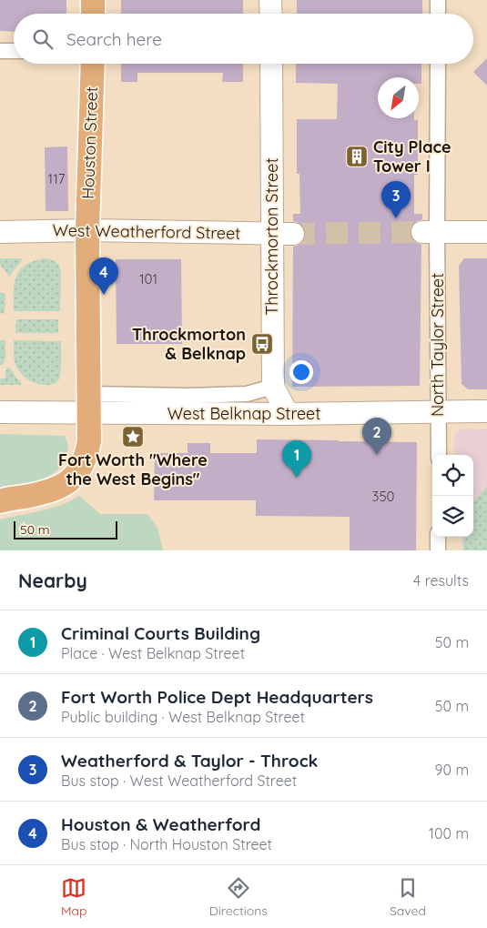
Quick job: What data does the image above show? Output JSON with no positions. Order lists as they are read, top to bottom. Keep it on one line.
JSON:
{"streets":{"main road":["Houston Street","West Weatherford Street","Throckmorton Street","West Belknap Street"],"street":["North Taylor Street"]},"crossings":[["Houston Street","West Weatherford Street"],["Houston Street","West Belknap Street"],["West Weatherford Street","Throckmorton Street"],["Throckmorton Street","West Belknap Street"],["North Taylor Street","West Belknap Street"]],"places":{"building":["City Place Tower I"],"bus stop":["Throckmorton & Belknap"],"place":["Fort Worth \"Where the West Begins\""]},"house_numbers":["117","101","350"],"scale_bar":"50 m","north":"bottom left","page":{"search":"Search here","pins":["3","4","2","1"],"scale":"50 m","heading":["Nearby","4 results"],"list":[{"mark":"1","name":"Criminal Courts Building","note":"Place · West Belknap Street","value":"50 m"},{"mark":"2","name":"Fort Worth Police Dept Headquarters","note":"Public building · West Belknap Street","value":"50 m"},{"mark":"3","name":"Weatherford & Taylor - Throck","note":"Bus stop · West Weatherford Street","value":"90 m"},{"mark":"4","name":"Houston & Weatherford","note":"Bus stop · North Houston Street","value":"100 m"}],"nav":["Map","Directions","Saved"]}}
